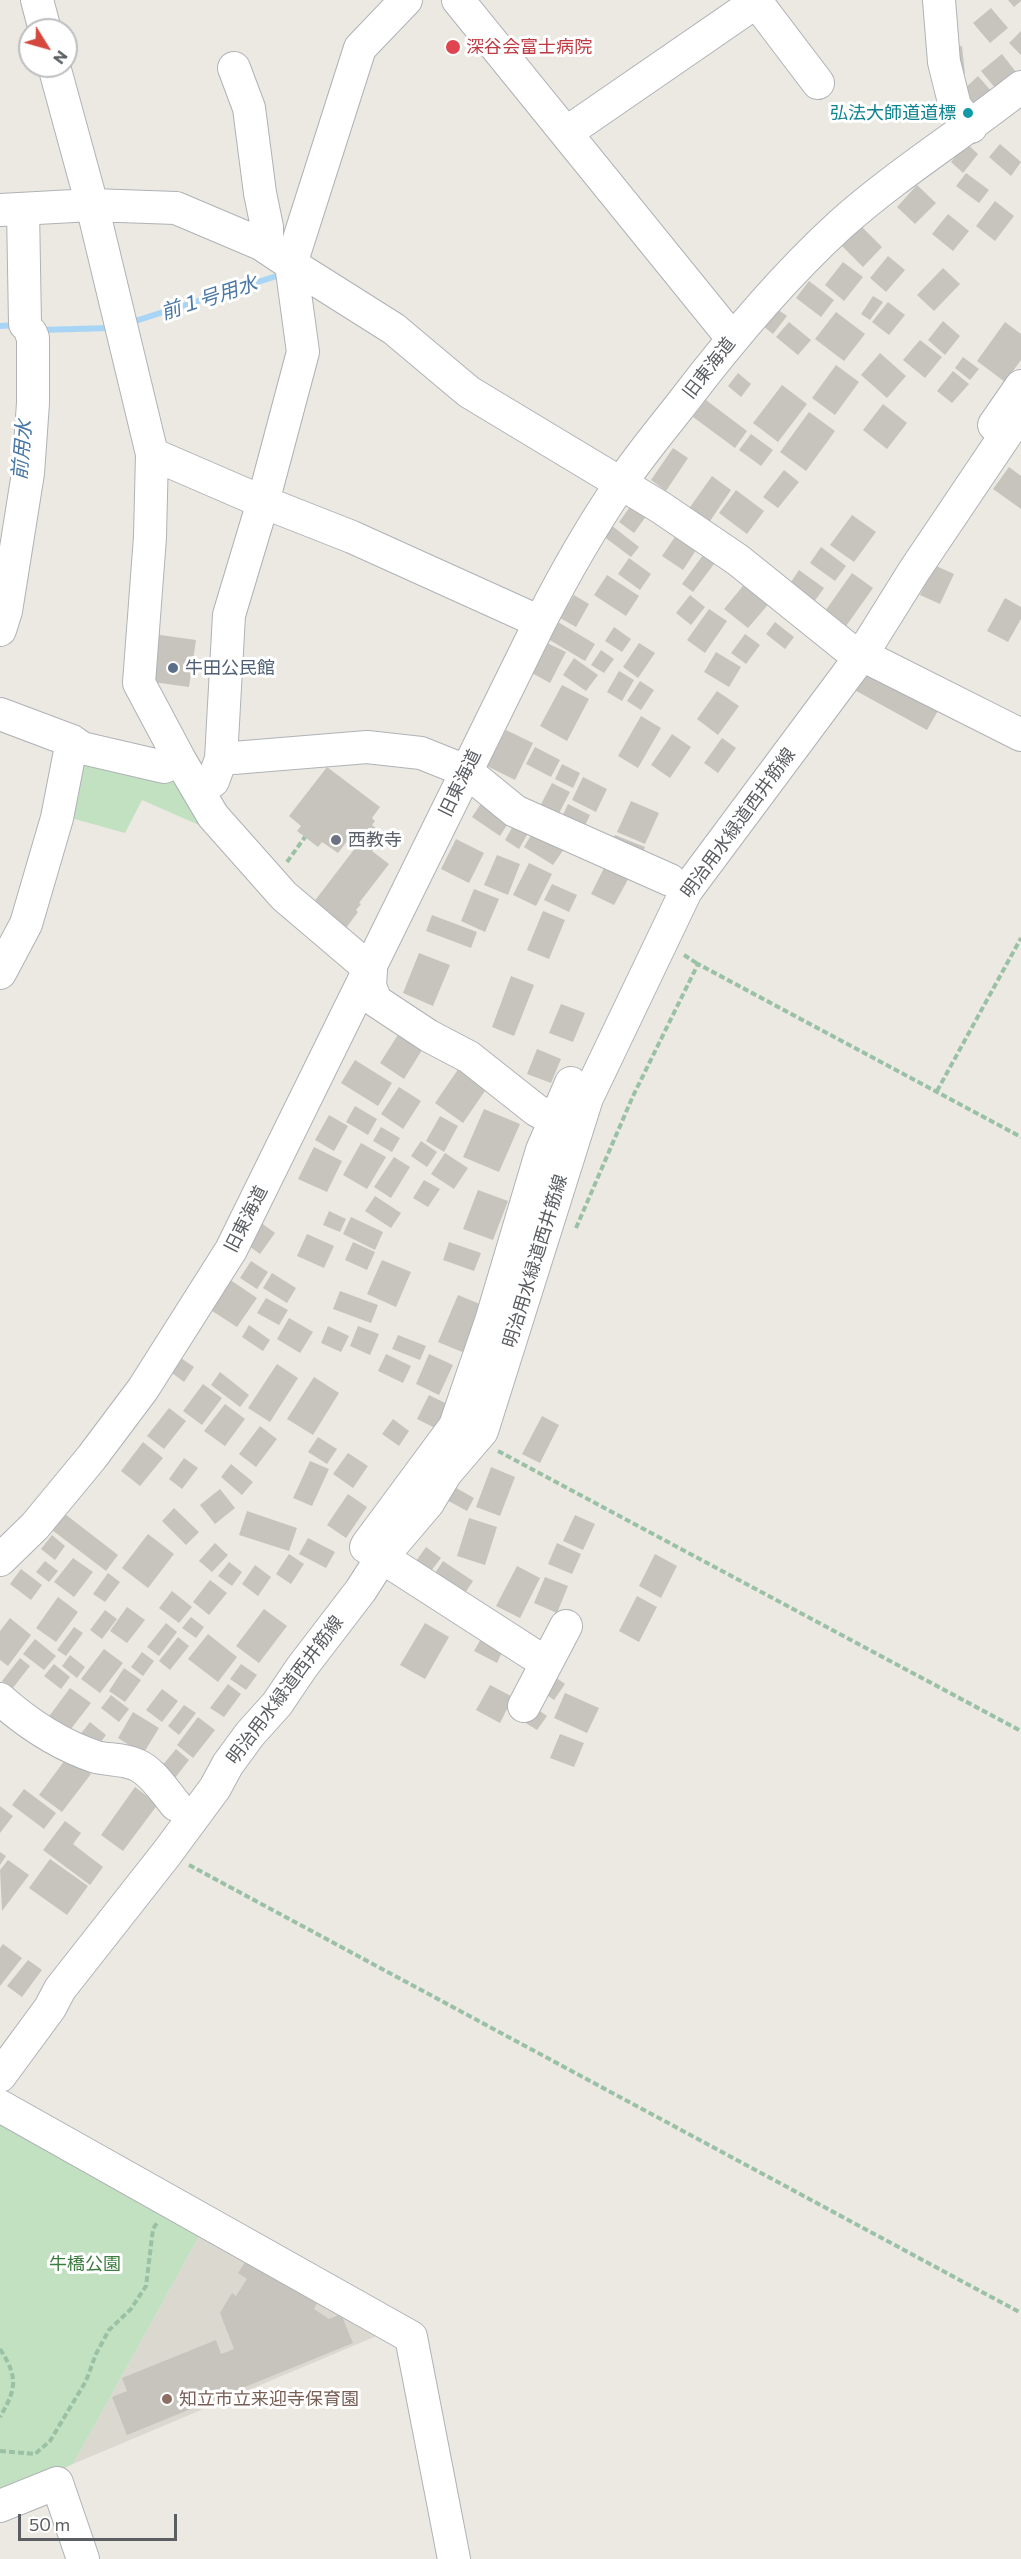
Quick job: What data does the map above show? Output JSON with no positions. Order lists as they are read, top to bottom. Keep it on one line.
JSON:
{"streets":{"street":["旧東海道","明治用水緑道西井筋線"]},"water":["前１号用水","前用水"],"parks":["牛橋公園"],"places":["深谷会富士病院","弘法大師道道標","牛田公民館","西教寺","知立市立来迎寺保育園"],"scale_bar":"50 m","north":"bottom right"}
